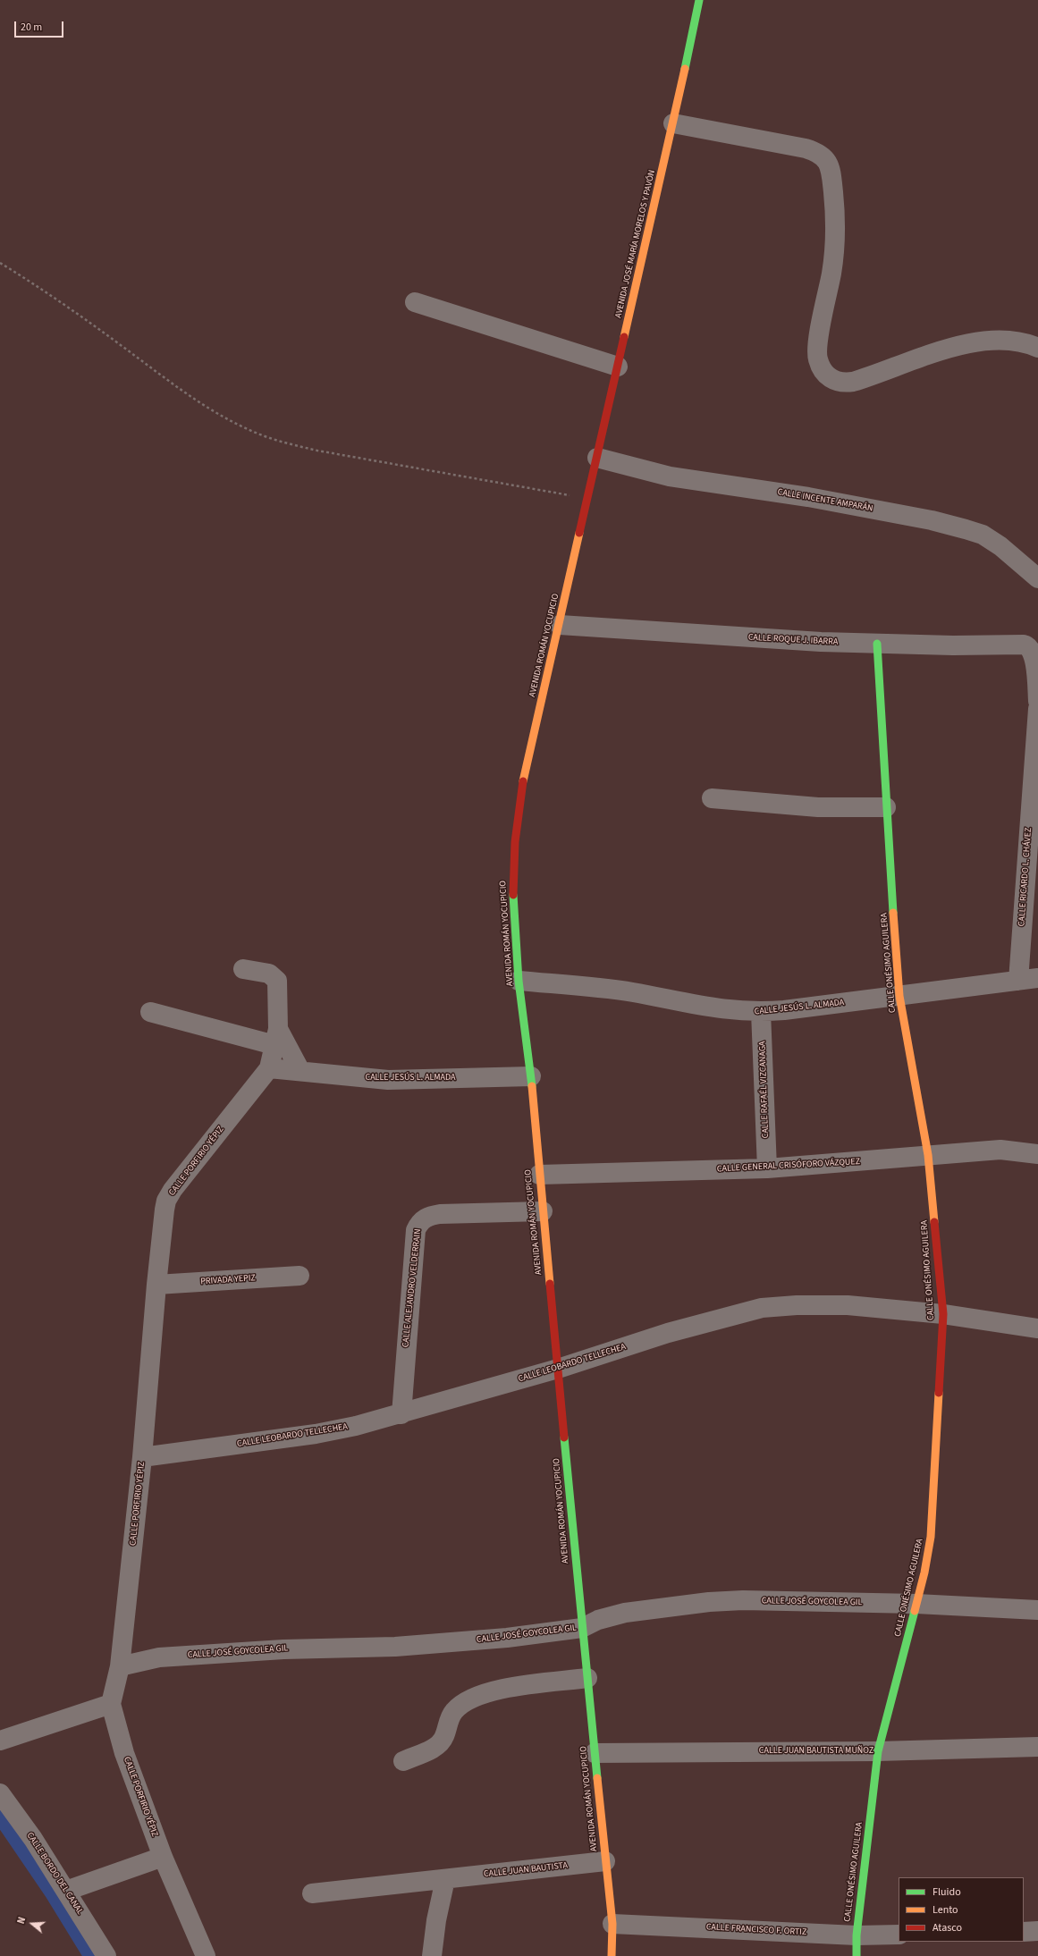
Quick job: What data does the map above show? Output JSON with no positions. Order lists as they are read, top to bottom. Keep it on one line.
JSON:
{"streets":{"street":["AVENIDA JOSÉ MARÍA MORELOS Y PAVÓN","CALLE INCENTE AMPARÁN","CALLE ROQUE J. IBARRA","AVENIDA ROMÁN YOCUPICIO","CALLE RICARDO L. CHÁVEZ","CALLE ONÉSIMO AGUILERA","CALLE JESÚS L. ALMADA","CALLE RAFAÉL VIZCANAGA","CALLE PORFIRIO YÉPIZ","CALLE GENERAL CRISÓFORO VÁZQUEZ","PRIVADA YEPIZ","CALLE ALEJANDRO VELDERRAIN","CALLE LEOBARDO TELLECHEA","CALLE JOSÉ GOYCOLEA GIL","CALLE JUAN BAUTISTA MUÑOZ","CALLE JUAN BAUTISTA","CALLE BORDO DEL CANAL","CALLE FRANCISCO F. ORTIZ"]},"crossings":[["AVENIDA JOSÉ MARÍA MORELOS Y PAVÓN","CALLE INCENTE AMPARÁN"],["AVENIDA JOSÉ MARÍA MORELOS Y PAVÓN","AVENIDA ROMÁN YOCUPICIO"],["CALLE ROQUE J. IBARRA","AVENIDA ROMÁN YOCUPICIO"],["CALLE ROQUE J. IBARRA","CALLE ONÉSIMO AGUILERA"],["AVENIDA ROMÁN YOCUPICIO","CALLE JESÚS L. ALMADA"],["AVENIDA ROMÁN YOCUPICIO","CALLE GENERAL CRISÓFORO VÁZQUEZ"],["AVENIDA ROMÁN YOCUPICIO","CALLE ALEJANDRO VELDERRAIN"],["AVENIDA ROMÁN YOCUPICIO","CALLE LEOBARDO TELLECHEA"],["AVENIDA ROMÁN YOCUPICIO","CALLE JOSÉ GOYCOLEA GIL"],["AVENIDA ROMÁN YOCUPICIO","CALLE JUAN BAUTISTA MUÑOZ"],["AVENIDA ROMÁN YOCUPICIO","CALLE JUAN BAUTISTA"],["AVENIDA ROMÁN YOCUPICIO","CALLE FRANCISCO F. ORTIZ"],["CALLE RICARDO L. CHÁVEZ","CALLE JESÚS L. ALMADA"],["CALLE ONÉSIMO AGUILERA","CALLE JESÚS L. ALMADA"],["CALLE ONÉSIMO AGUILERA","CALLE GENERAL CRISÓFORO VÁZQUEZ"],["CALLE ONÉSIMO AGUILERA","CALLE LEOBARDO TELLECHEA"],["CALLE ONÉSIMO AGUILERA","CALLE JOSÉ GOYCOLEA GIL"],["CALLE ONÉSIMO AGUILERA","CALLE JUAN BAUTISTA MUÑOZ"],["CALLE ONÉSIMO AGUILERA","CALLE FRANCISCO F. ORTIZ"],["CALLE JESÚS L. ALMADA","CALLE RAFAÉL VIZCANAGA"],["CALLE JESÚS L. ALMADA","CALLE PORFIRIO YÉPIZ"],["CALLE RAFAÉL VIZCANAGA","CALLE GENERAL CRISÓFORO VÁZQUEZ"],["CALLE PORFIRIO YÉPIZ","PRIVADA YEPIZ"],["CALLE PORFIRIO YÉPIZ","CALLE LEOBARDO TELLECHEA"],["CALLE PORFIRIO YÉPIZ","CALLE JOSÉ GOYCOLEA GIL"],["CALLE ALEJANDRO VELDERRAIN","CALLE LEOBARDO TELLECHEA"]],"legend":["Fluido","Lento","Atasco"],"scale_bar":"20 m","north":"left"}
